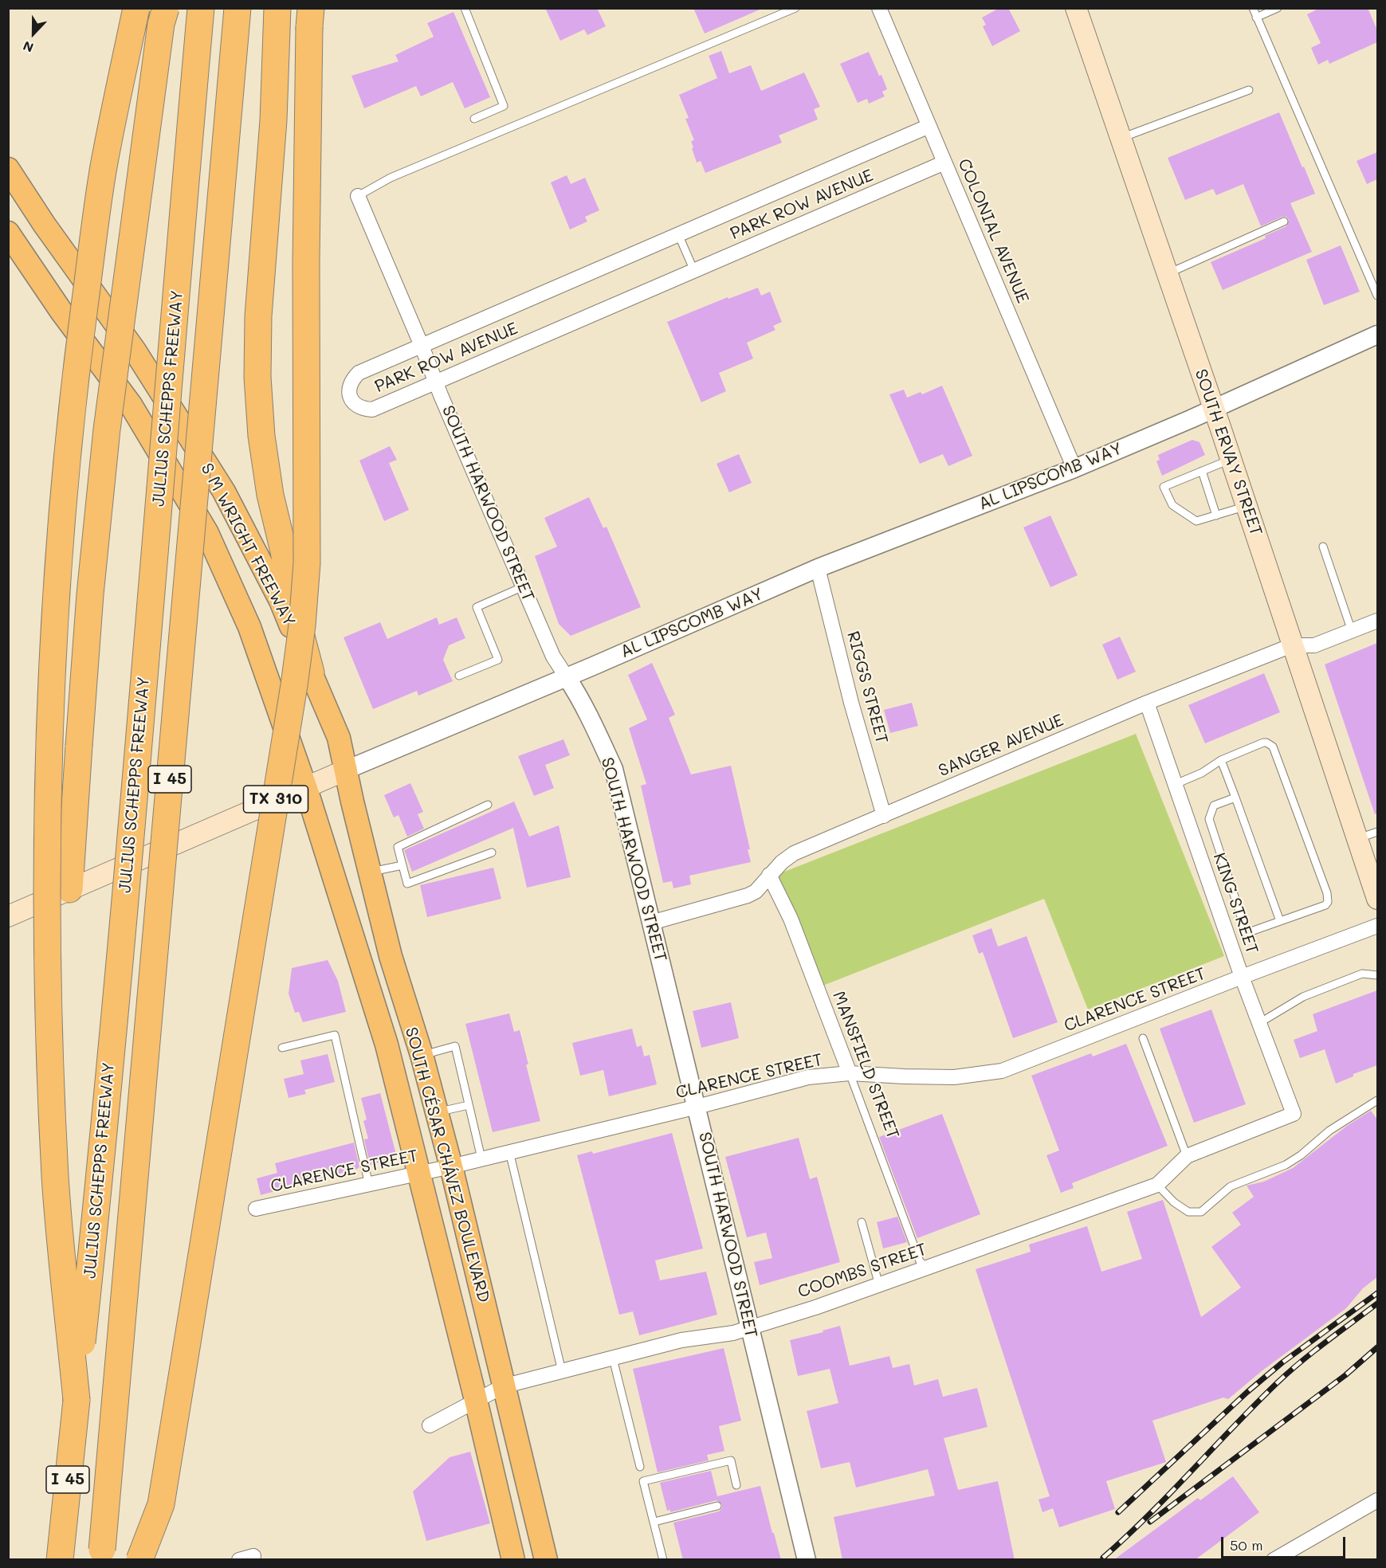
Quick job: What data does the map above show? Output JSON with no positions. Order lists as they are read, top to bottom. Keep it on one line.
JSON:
{"streets":{"highway":["JULIUS SCHEPPS FREEWAY","I 45","TX 310"],"main road":["SOUTH ERVAY STREET","AL LIPSCOMB WAY","S M WRIGHT FREEWAY","SOUTH CÉSAR CHÁVEZ BOULEVARD"],"street":["PARK ROW AVENUE","COLONIAL AVENUE","SOUTH HARWOOD STREET","RIGGS STREET","SANGER AVENUE","KING STREET","CLARENCE STREET","MANSFIELD STREET","COOMBS STREET"]},"crossings":[["PARK ROW AVENUE","COLONIAL AVENUE"],["PARK ROW AVENUE","SOUTH HARWOOD STREET"],["COLONIAL AVENUE","AL LIPSCOMB WAY"],["SOUTH ERVAY STREET","AL LIPSCOMB WAY"],["SOUTH ERVAY STREET","SANGER AVENUE"],["AL LIPSCOMB WAY","SOUTH HARWOOD STREET"],["AL LIPSCOMB WAY","S M WRIGHT FREEWAY"],["AL LIPSCOMB WAY","RIGGS STREET"],["AL LIPSCOMB WAY","SOUTH CÉSAR CHÁVEZ BOULEVARD"],["SOUTH HARWOOD STREET","SANGER AVENUE"],["SOUTH HARWOOD STREET","CLARENCE STREET"],["SOUTH HARWOOD STREET","COOMBS STREET"],["S M WRIGHT FREEWAY","SOUTH CÉSAR CHÁVEZ BOULEVARD"],["RIGGS STREET","SANGER AVENUE"],["SANGER AVENUE","KING STREET"],["SANGER AVENUE","MANSFIELD STREET"],["KING STREET","CLARENCE STREET"],["KING STREET","COOMBS STREET"],["CLARENCE STREET","MANSFIELD STREET"],["CLARENCE STREET","SOUTH CÉSAR CHÁVEZ BOULEVARD"],["MANSFIELD STREET","COOMBS STREET"],["SOUTH CÉSAR CHÁVEZ BOULEVARD","COOMBS STREET"]],"scale_bar":"50 m","north":"bottom"}
